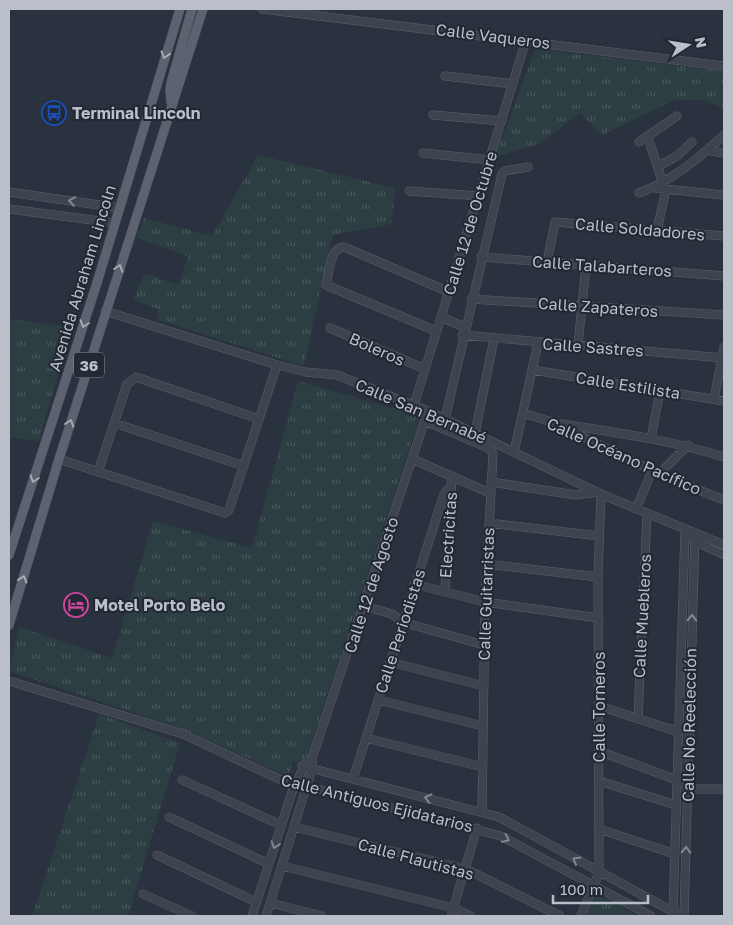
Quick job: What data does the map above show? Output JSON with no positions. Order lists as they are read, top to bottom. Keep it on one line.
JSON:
{"streets":{"main road":["Avenida Abraham Lincoln","36"],"street":["Calle Vaqueros","Calle 12 de Octubre","Calle Soldadores","Calle Talabarteros","Calle Zapateros","Calle Sastres","Boleros","Calle Estilista","Calle San Bernabé","Calle Océano Pacífico","Electricitas","Calle 12 de Agosto","Calle Guitarristas","Calle Muebleros","Calle Periodistas","Calle Torneros","Calle No Reelección","Calle Antiguos Ejidatarios","Calle Flautistas"]},"crossings":[["Calle Vaqueros","Calle 12 de Octubre"],["Calle 12 de Octubre","Boleros"],["Calle 12 de Octubre","Calle San Bernabé"],["Calle Soldadores","Calle Talabarteros"],["36","Calle San Bernabé"],["Calle San Bernabé","Calle 12 de Agosto"],["Calle San Bernabé","Calle Muebleros"],["Calle San Bernabé","Calle Torneros"],["Calle San Bernabé","Calle No Reelección"],["Electricitas","Calle Periodistas"],["Calle 12 de Agosto","Calle Guitarristas"],["Calle 12 de Agosto","Calle Antiguos Ejidatarios"],["Calle 12 de Agosto","Calle Flautistas"],["Calle Guitarristas","Calle Antiguos Ejidatarios"],["Calle Periodistas","Calle Antiguos Ejidatarios"],["Calle Torneros","Calle Antiguos Ejidatarios"],["Calle No Reelección","Calle Antiguos Ejidatarios"]],"places":{"bus stop":["Terminal Lincoln"],"hotel":["Motel Porto Belo"]},"scale_bar":"100 m","north":"right"}
